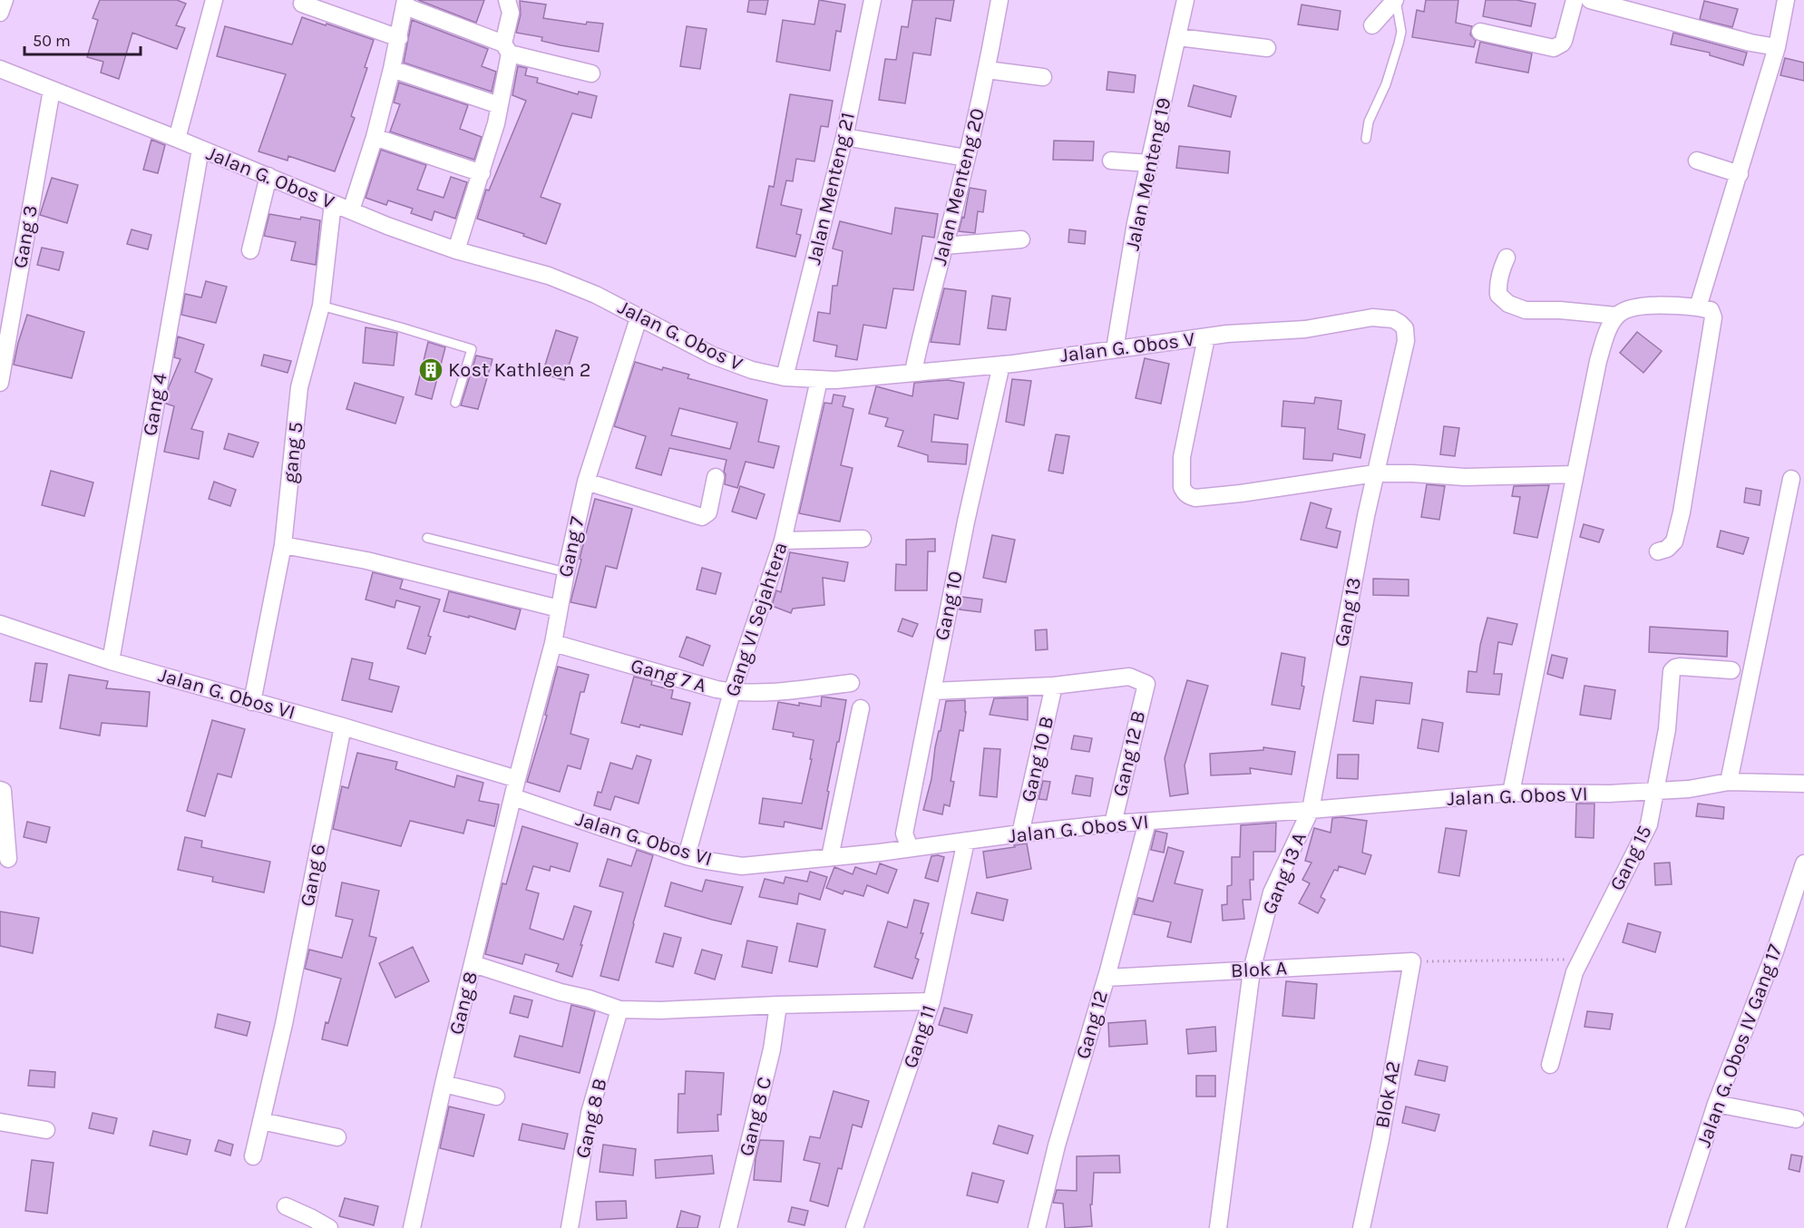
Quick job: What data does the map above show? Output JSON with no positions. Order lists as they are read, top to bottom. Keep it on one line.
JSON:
{"streets":{"street":["Jalan Menteng 19","Jalan G. Obos V","Jalan Menteng 20","Jalan Menteng 21","Gang 3","Gang 4","gang 5","Gang 7","Gang 10","Gang 13","Gang VI Sejahtera","Gang 7 A","Jalan G. Obos VI","Gang 12 B","Gang 10 B","Gang 15","Gang 13 A","Gang 6","Blok A","Gang 8","Gang 12","Gang 11","Jalan G. Obos IV Gang 17","Blok A2","Gang 8 C","Gang 8 B"]},"crossings":[["Jalan Menteng 19","Jalan G. Obos V"],["Jalan G. Obos V","Jalan Menteng 20"],["Jalan G. Obos V","Jalan Menteng 21"],["Jalan G. Obos V","Gang 3"],["Jalan G. Obos V","Gang 4"],["Jalan G. Obos V","gang 5"],["Jalan G. Obos V","Gang 7"],["Jalan G. Obos V","Gang 10"],["Jalan G. Obos V","Gang 13"],["Jalan G. Obos V","Gang VI Sejahtera"],["Gang 4","Jalan G. Obos VI"],["gang 5","Jalan G. Obos VI"],["Gang 7","Gang 7 A"],["Gang 7","Jalan G. Obos VI"],["Gang 7","Gang 8"],["Gang 10","Jalan G. Obos VI"],["Gang 13","Jalan G. Obos VI"],["Gang 13","Gang 13 A"],["Gang VI Sejahtera","Gang 7 A"],["Gang VI Sejahtera","Jalan G. Obos VI"],["Jalan G. Obos VI","Gang 12 B"],["Jalan G. Obos VI","Gang 10 B"],["Jalan G. Obos VI","Gang 15"],["Jalan G. Obos VI","Gang 13 A"],["Jalan G. Obos VI","Gang 6"],["Jalan G. Obos VI","Gang 8"],["Jalan G. Obos VI","Gang 12"],["Jalan G. Obos VI","Gang 11"],["Gang 12 B","Gang 10 B"],["Gang 13 A","Blok A"],["Blok A","Gang 12"],["Blok A","Blok A2"]],"places":{"building":["Kost Kathleen 2"]},"scale_bar":"50 m"}
